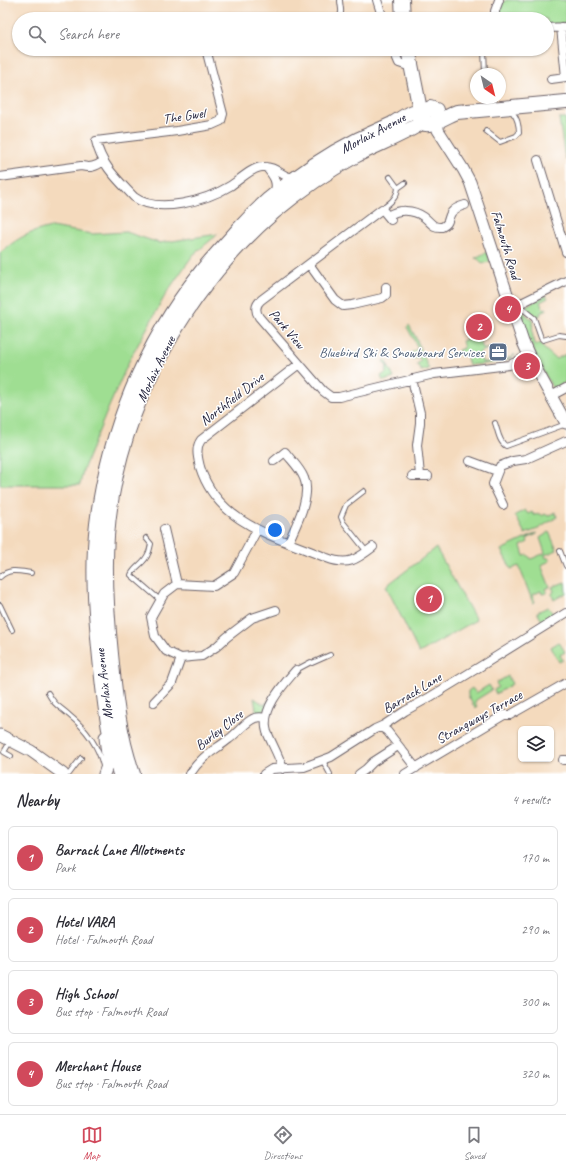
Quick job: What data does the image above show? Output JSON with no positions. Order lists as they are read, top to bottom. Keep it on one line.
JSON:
{"streets":{"highway":["Morlaix Avenue"],"street":["The Gwel","Falmouth Road","Park View","Northfield Drive","Barrack Lane","Strangways Terrace","Burley Close"]},"crossings":[["Falmouth Road","Park View"],["Park View","Northfield Drive"]],"places":{"office":["Bluebird Ski & Snowboard Services"]},"north":"bottom right","page":{"search":"Search here","pins":["4","2","3","1"],"heading":["Nearby","4 results"],"list":[{"mark":"1","name":"Barrack Lane Allotments","note":"Park","value":"170 m"},{"mark":"2","name":"Hotel VARA","note":"Hotel · Falmouth Road","value":"290 m"},{"mark":"3","name":"High School","note":"Bus stop · Falmouth Road","value":"300 m"},{"mark":"4","name":"Merchant House","note":"Bus stop · Falmouth Road","value":"320 m"}],"nav":["Map","Directions","Saved"]}}
